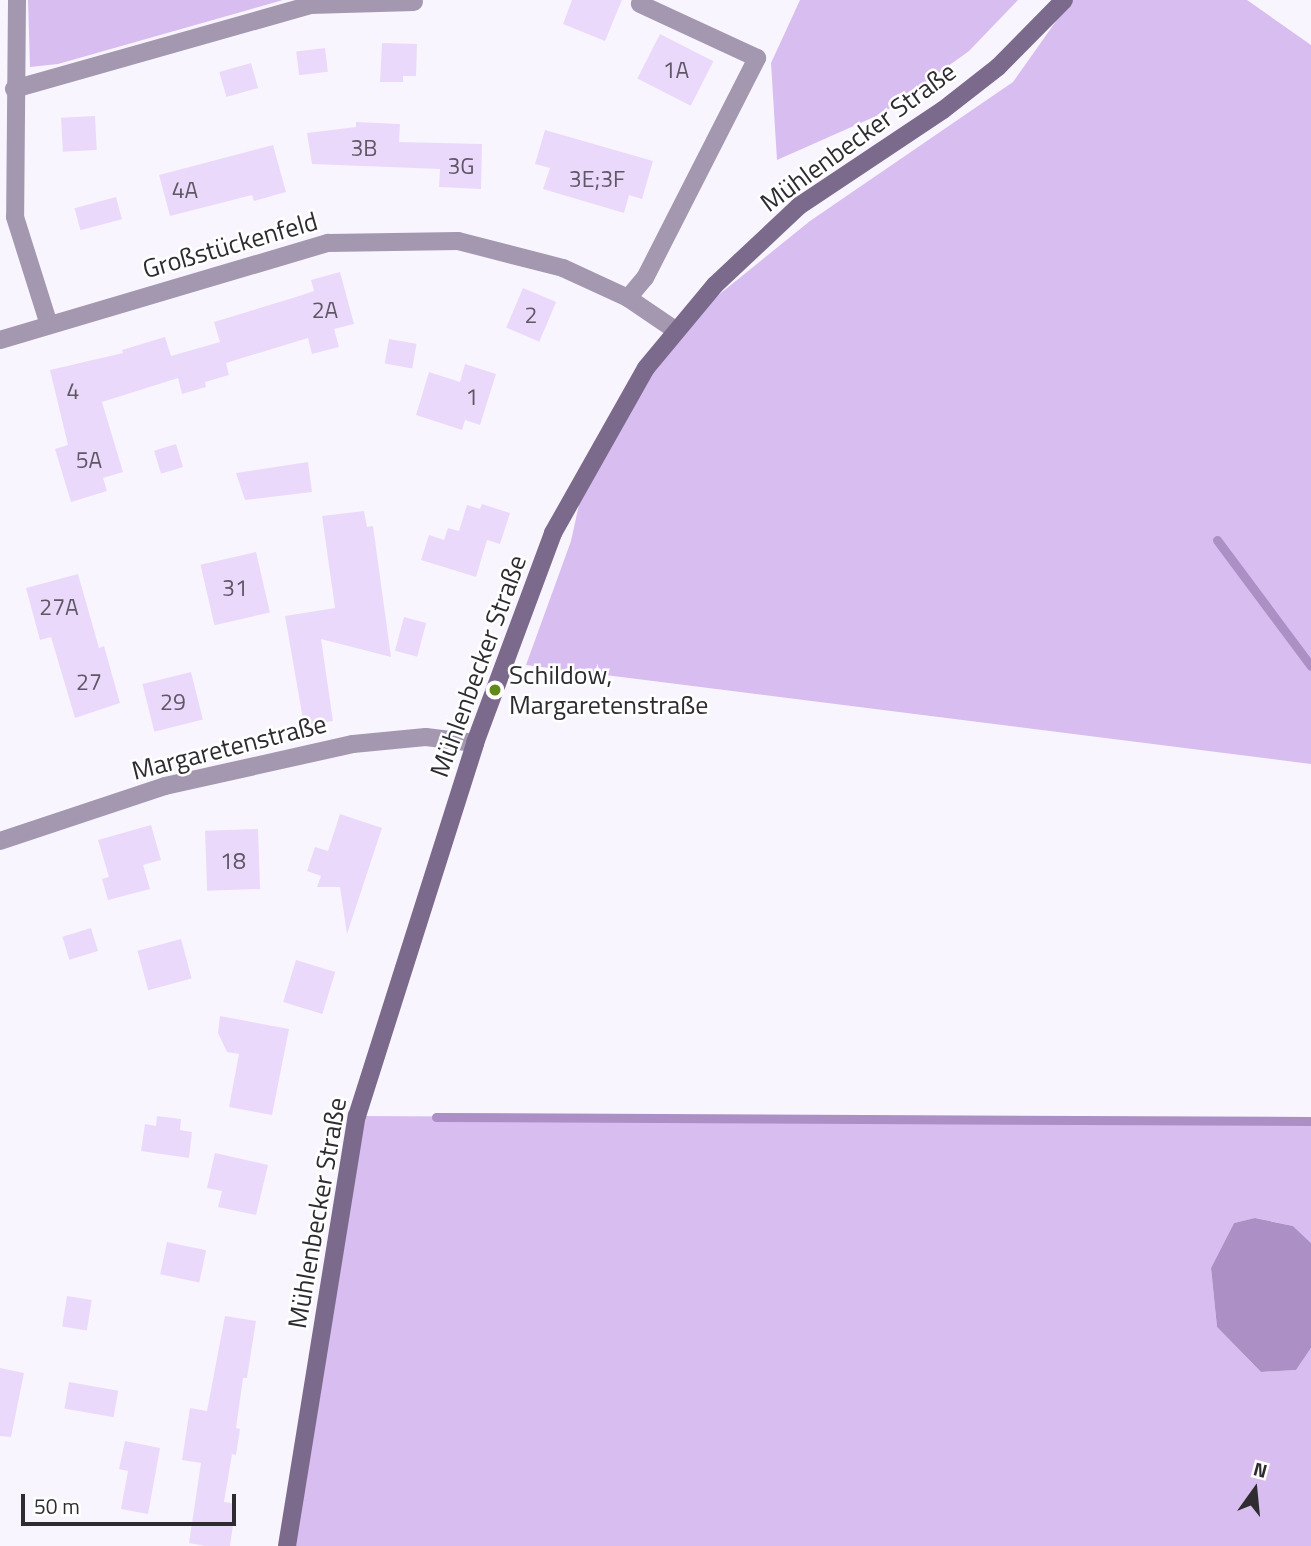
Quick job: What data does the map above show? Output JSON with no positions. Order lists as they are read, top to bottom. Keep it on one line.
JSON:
{"streets":{"main road":["Mühlenbecker Straße"],"street":["Großstückenfeld","Margaretenstraße"]},"crossings":[["Mühlenbecker Straße","Großstückenfeld"],["Mühlenbecker Straße","Margaretenstraße"]],"places":["Schildow, Margaretenstraße"],"house_numbers":["1A","3B","3G","3E;3F","4A","2A","2","4","1","5A","31","27A","27","29","18"],"scale_bar":"50 m","north":"top"}
